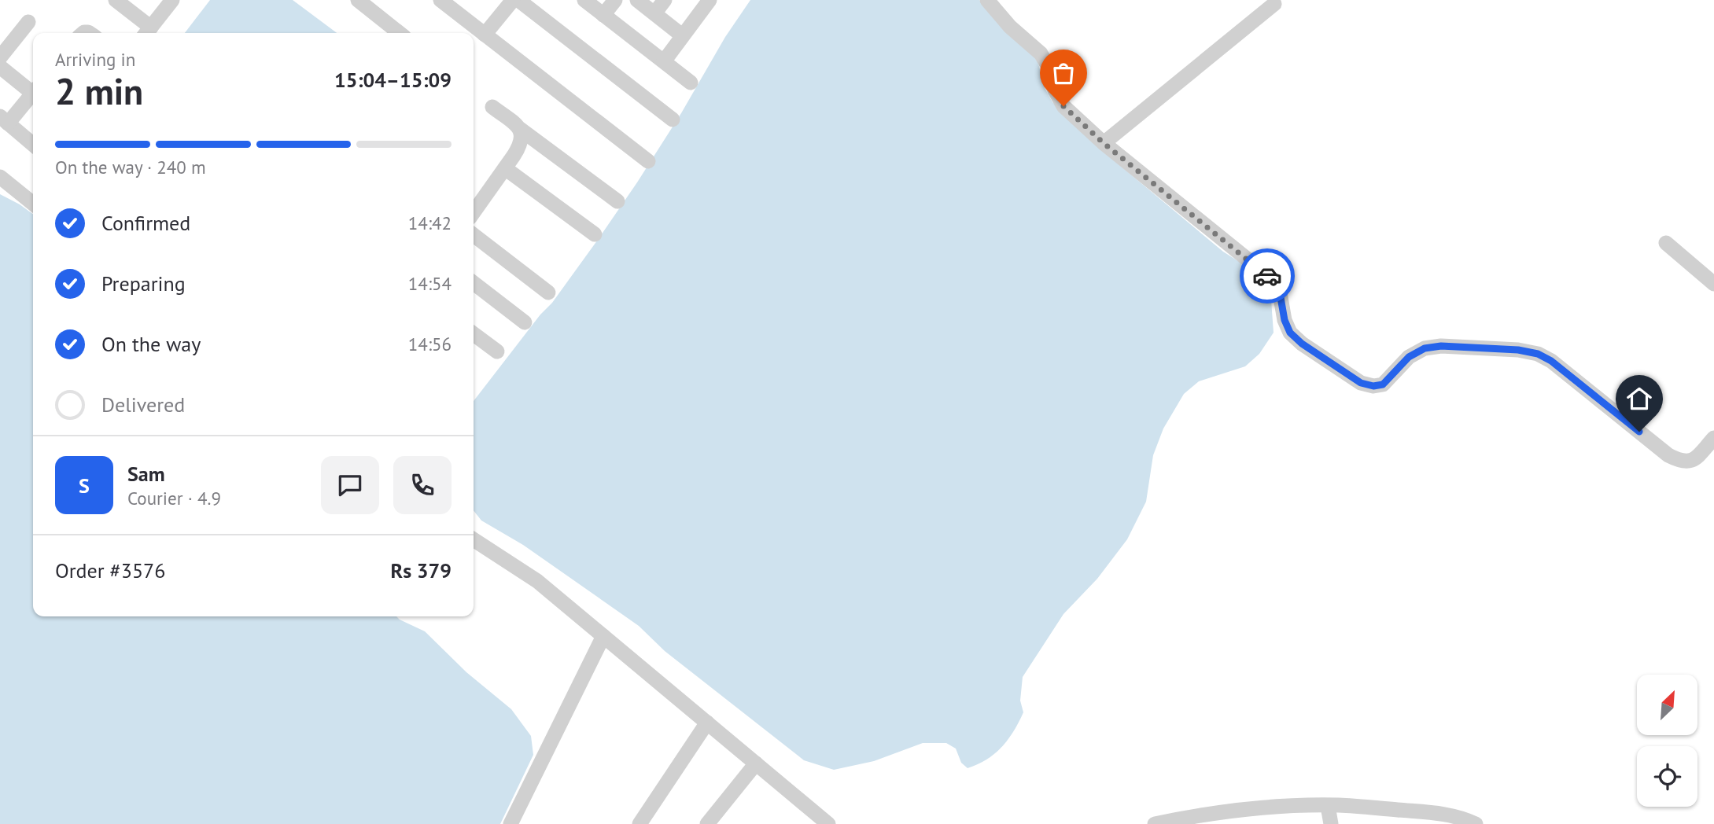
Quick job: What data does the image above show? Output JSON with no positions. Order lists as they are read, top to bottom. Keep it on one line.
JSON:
{"north":"top right","page":{"heading":["2 min","Arriving in","15:04–15:09"],"panel":["Sam","Courier · 4.9","Order #3576","Rs 379"],"bar":"On the way · 240 m","list":[["Confirmed","14:42"],["Preparing","14:54"],["On the way","14:56"],"Delivered"],"round":"S"}}
